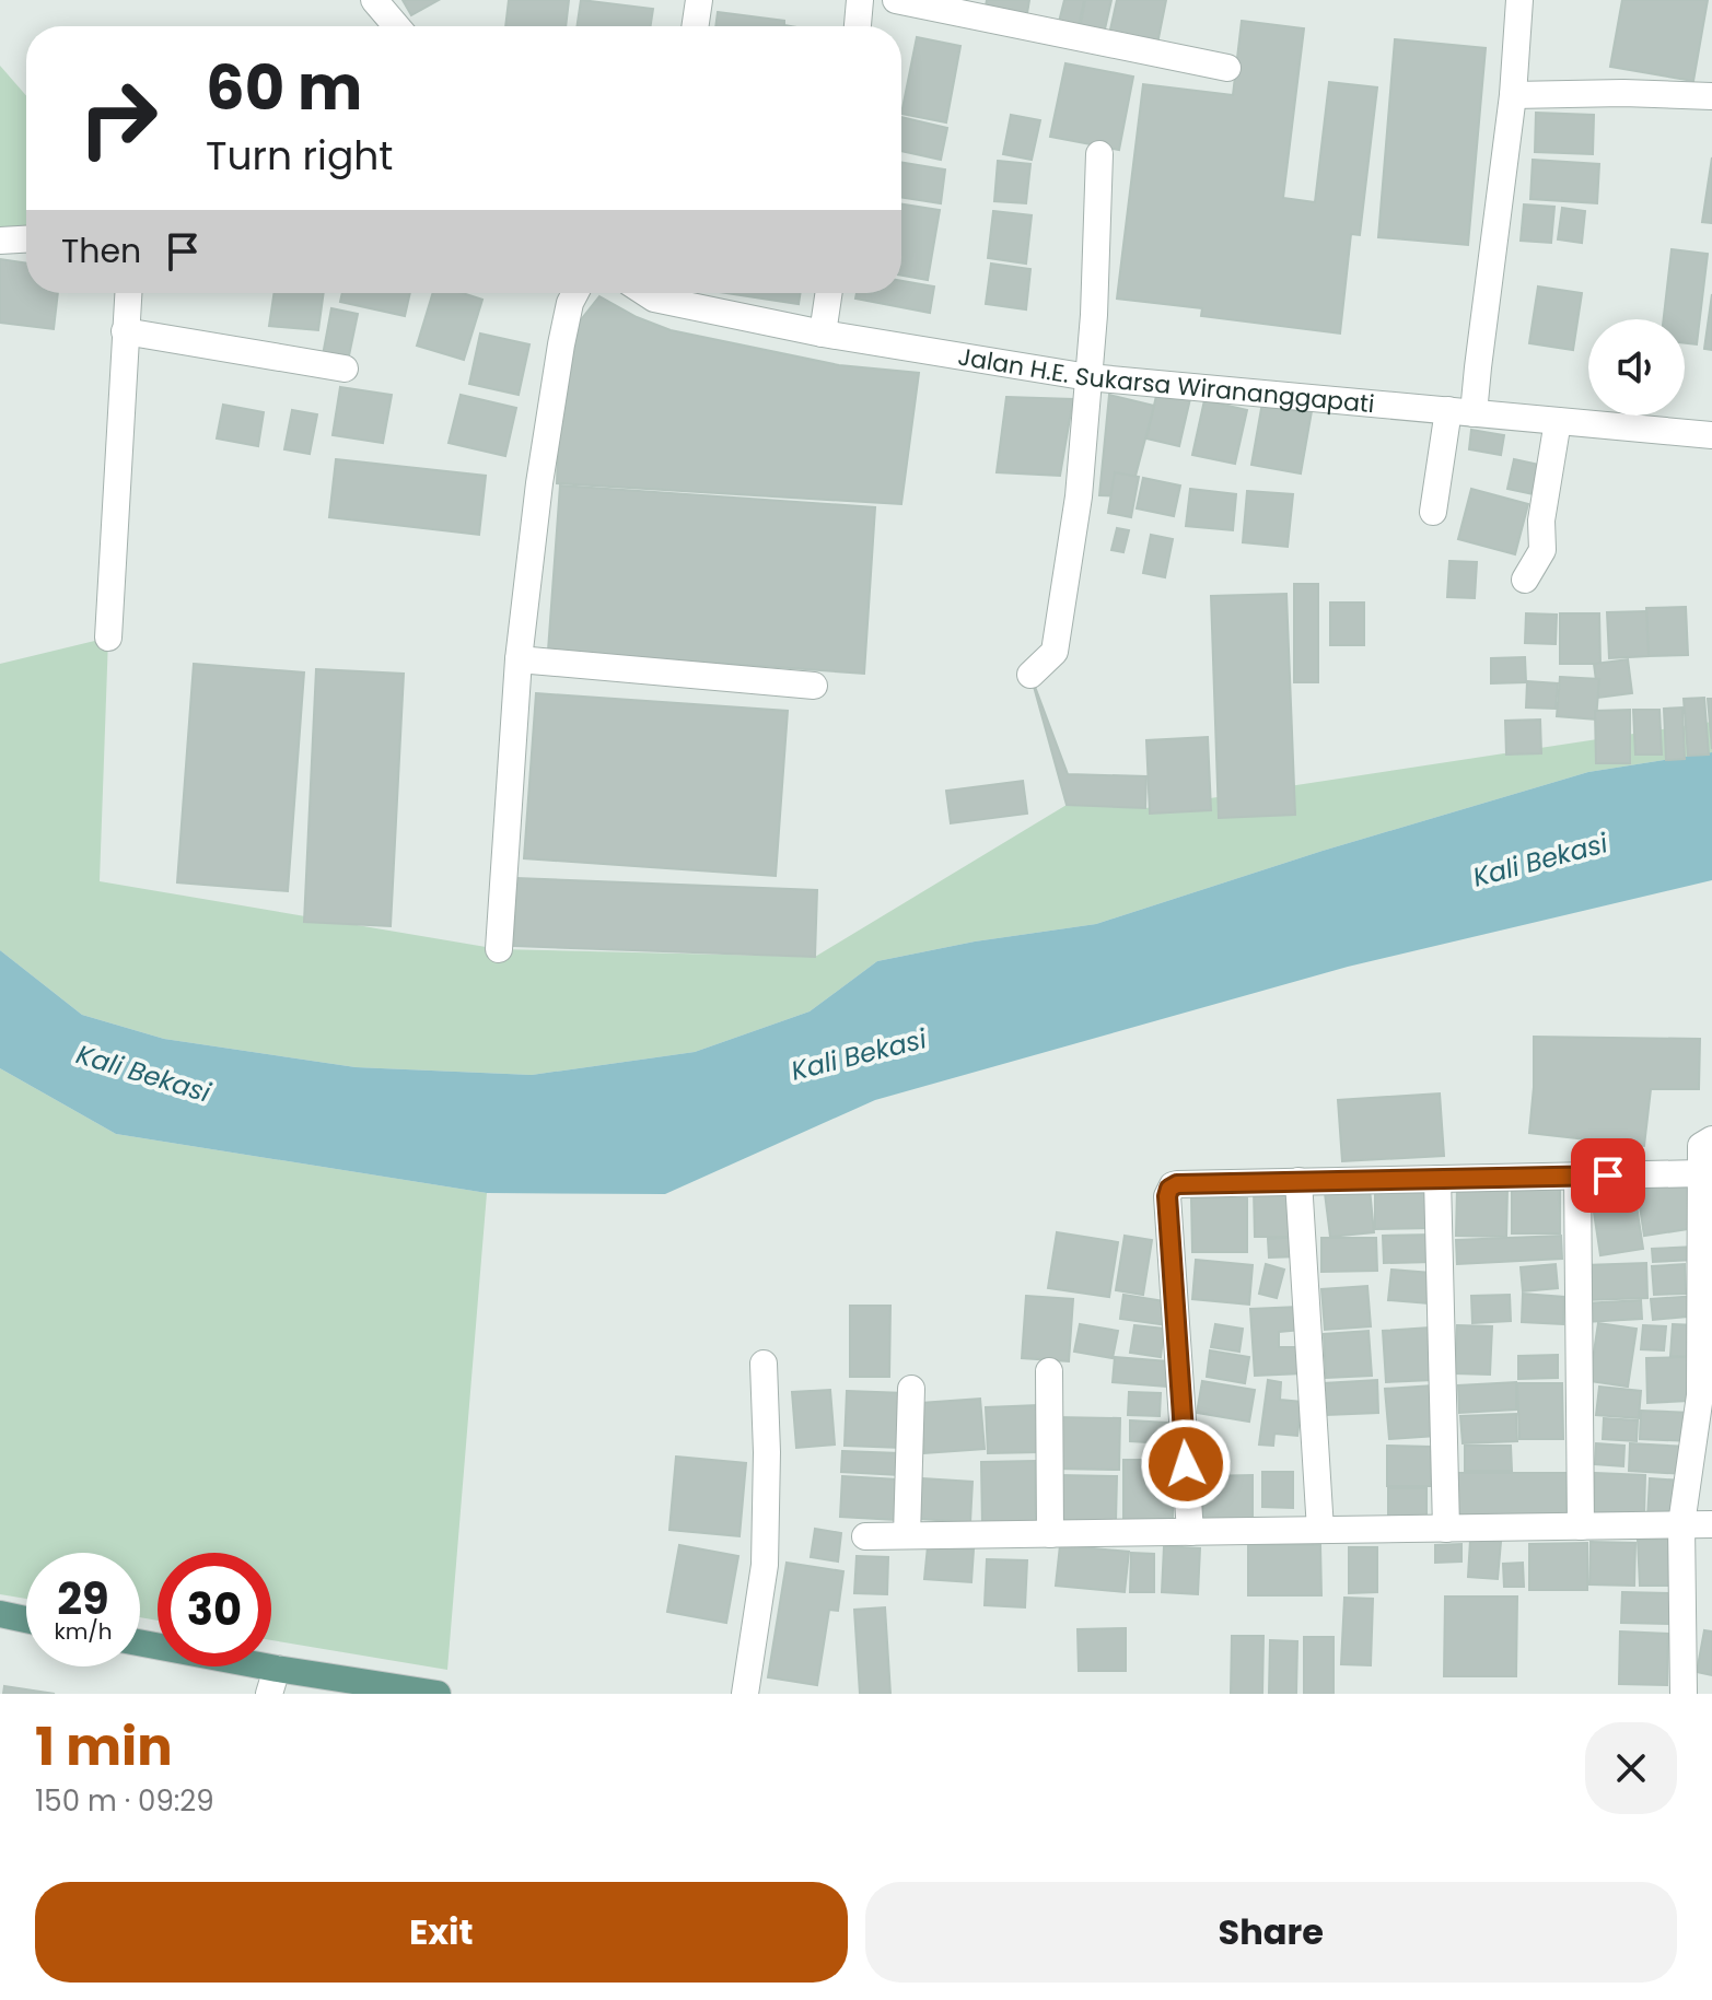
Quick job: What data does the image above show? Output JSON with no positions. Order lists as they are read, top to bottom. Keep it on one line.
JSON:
{"streets":{"street":["Jalan H.E. Sukarsa Wirananggapati"]},"water":["Kali Bekasi"],"page":{"turn":["60 m","Turn right"],"then":"Then","speed":"29 km/h","limit":"30","heading":["1 min","150 m · 09:29"],"buttons":["Exit","Share"]}}
